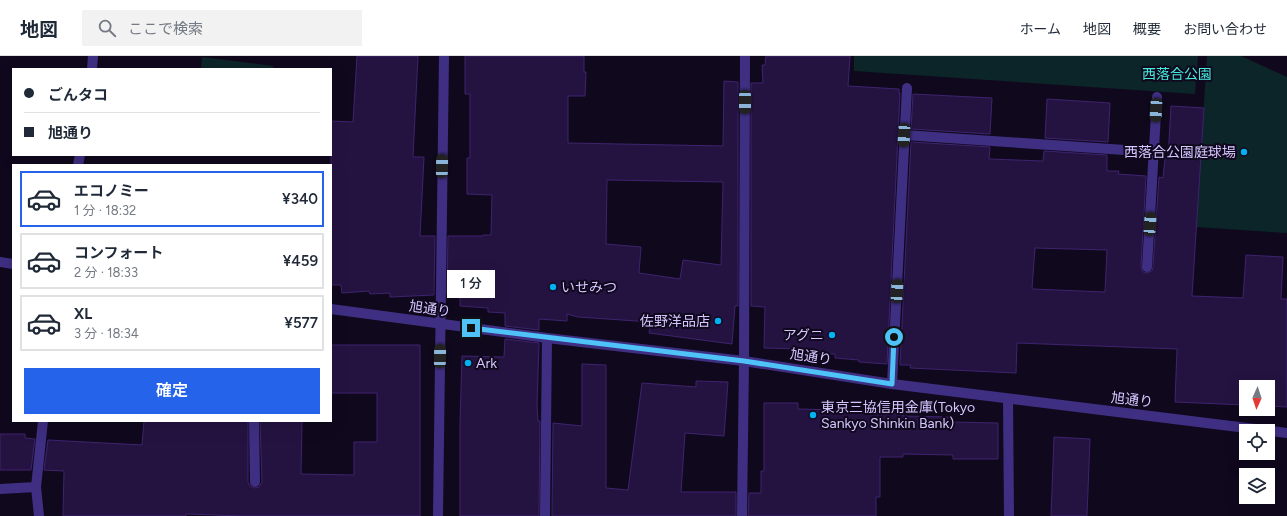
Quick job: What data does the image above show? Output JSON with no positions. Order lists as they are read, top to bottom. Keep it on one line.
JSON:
{"streets":{"street":["旭通り"]},"parks":["西落合公園"],"places":["西落合公園庭球場","いせみつ","佐野洋品店","アグニ","Ark","東京三協信用金庫(Tokyo Sankyo Shinkin Bank)"],"north":"bottom","page":{"header":"地図","search":"ここで検索","nav":["ホーム","地図","概要","お問い合わせ"],"banner":["ごんタコ","旭通り"],"list":[{"name":"エコノミー","note":"1 分 · 18:32","value":"¥340"},{"name":"コンフォート","note":"2 分 · 18:33","value":"¥459"},{"name":"XL","note":"3 分 · 18:34","value":"¥577"}],"bubble":"1 分","buttons":"確定"}}
